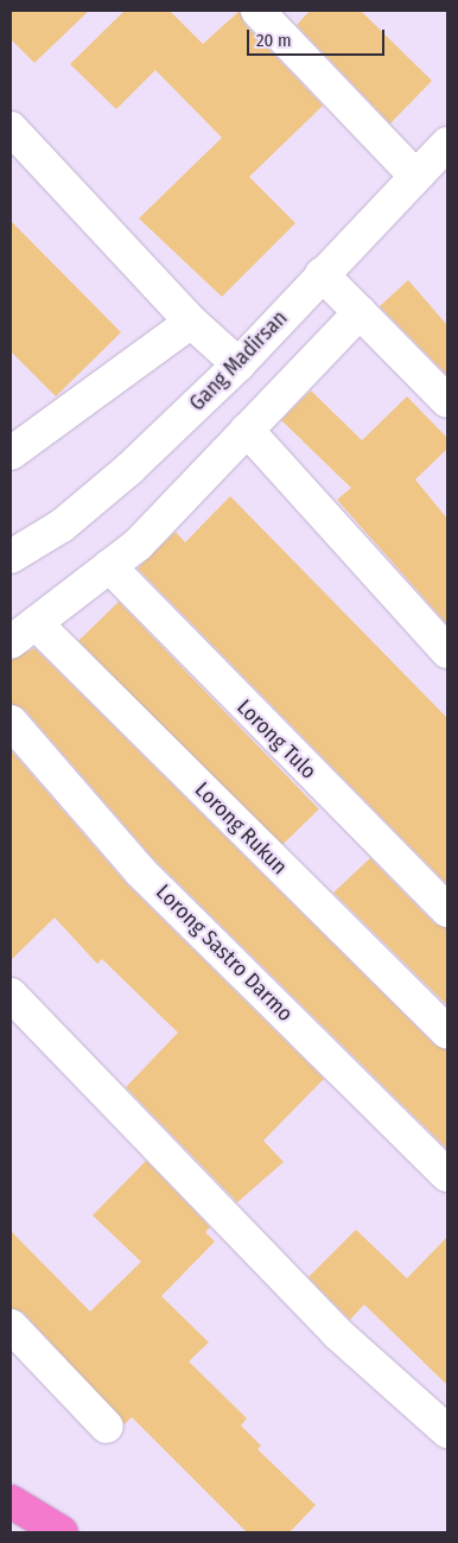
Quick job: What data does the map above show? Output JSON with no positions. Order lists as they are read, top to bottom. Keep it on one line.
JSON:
{"streets":{"street":["Gang Madirsan","Lorong Tulo","Lorong Rukun","Lorong Sastro Darmo"]},"scale_bar":"20 m"}
